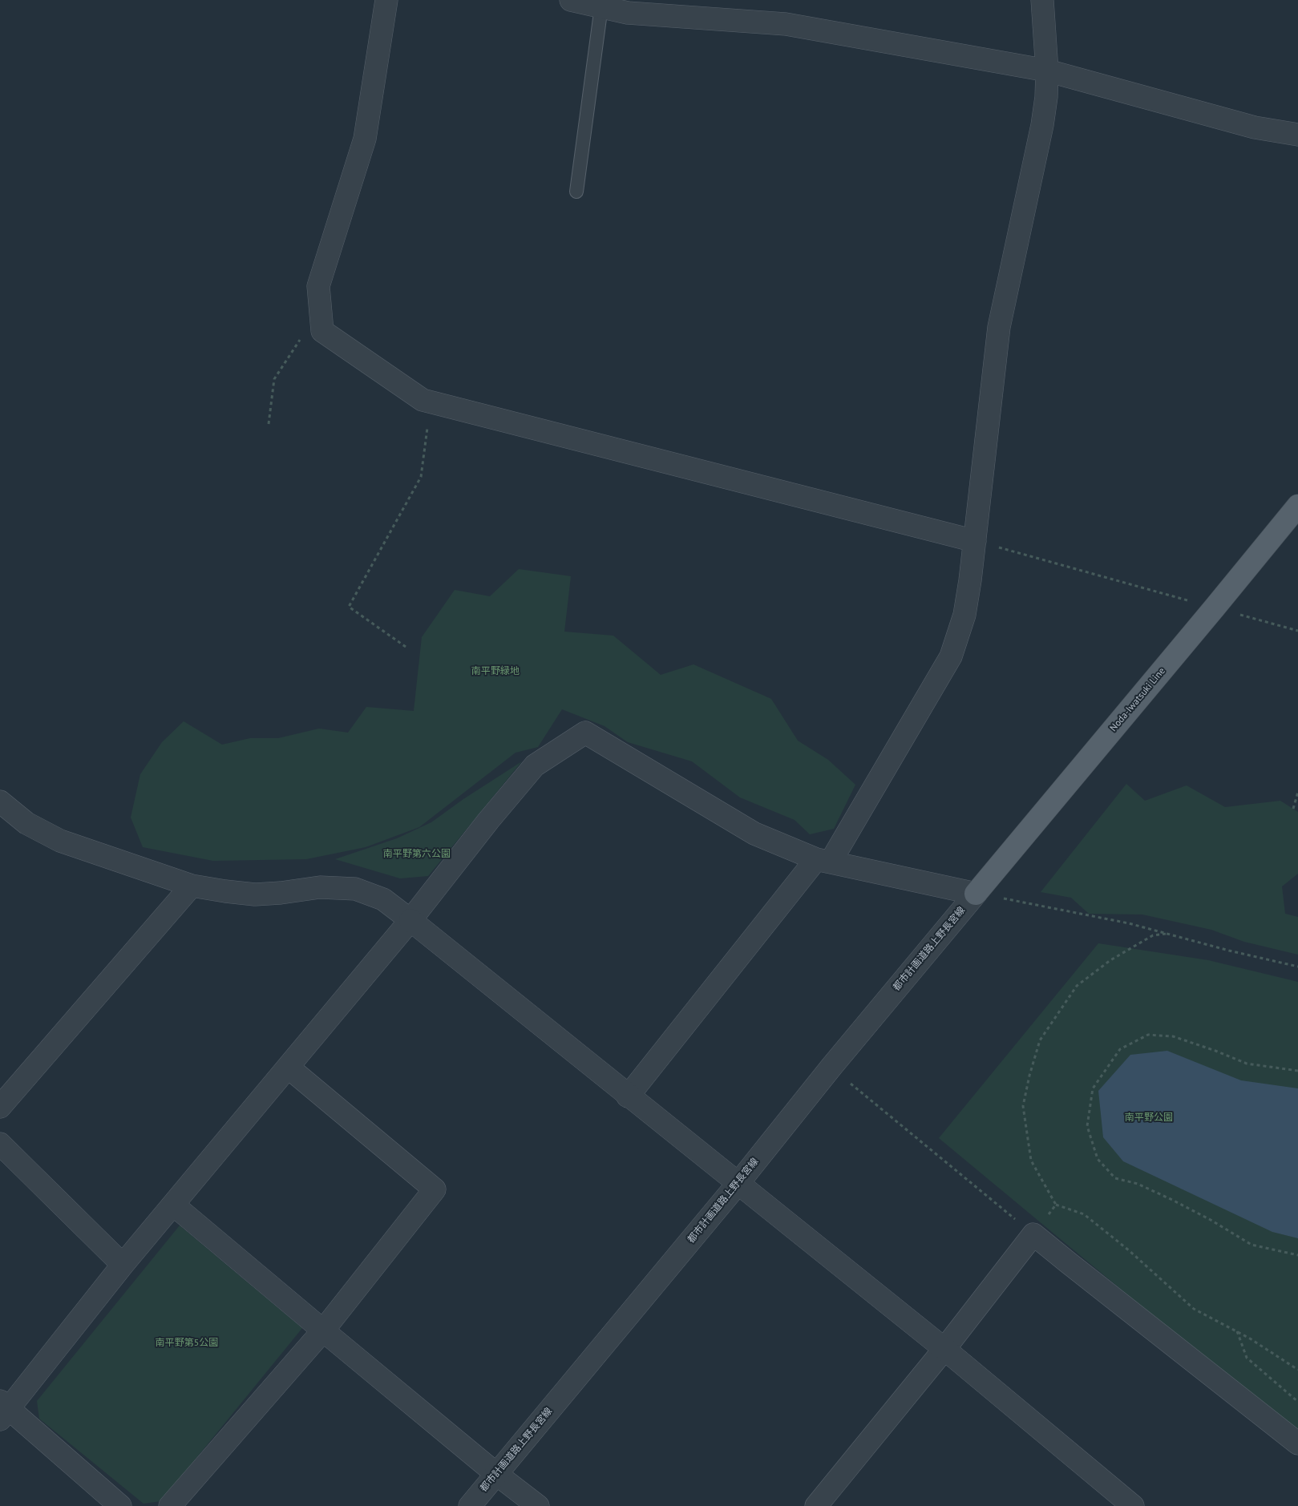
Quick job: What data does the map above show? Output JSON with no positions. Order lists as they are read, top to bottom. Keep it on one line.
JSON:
{"streets":{"main road":["Noda-Iwatsuki Line"],"street":["都市計画道路上野長宮線"]},"crossings":[["Noda-Iwatsuki Line","都市計画道路上野長宮線"]],"parks":["南平野緑地","南平野第六公園","南平野公園","南平野第5公園"]}
